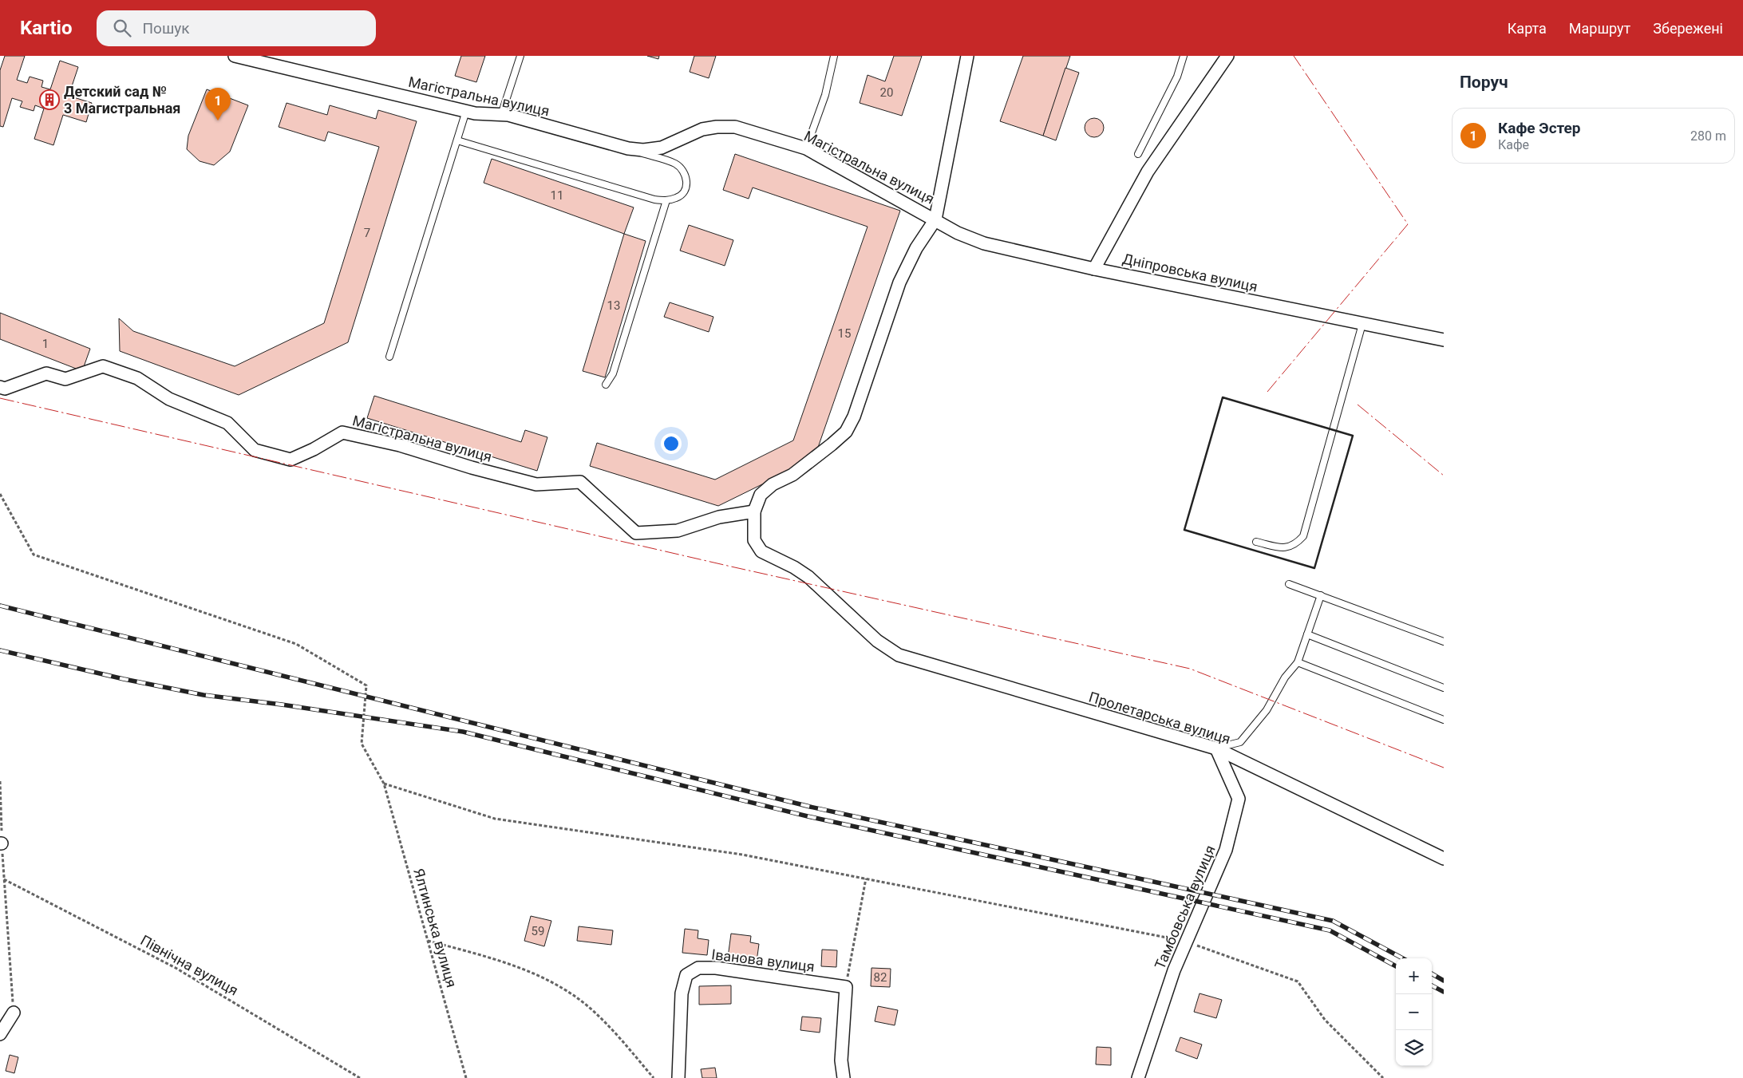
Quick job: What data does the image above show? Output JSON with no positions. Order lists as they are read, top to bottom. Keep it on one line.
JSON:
{"streets":{"street":["Магістральна вулиця","Дніпровська вулиця","Пролетарська вулиця","Тамбовська вулиця","Іванова вулиця"],"path":["Ялтинська вулиця","Північна вулиця"]},"crossings":[["Магістральна вулиця","Дніпровська вулиця"],["Магістральна вулиця","Пролетарська вулиця"],["Пролетарська вулиця","Тамбовська вулиця"]],"places":{"building":["Детский сад № 3 Магистральная"]},"house_numbers":["20","11","7","13","15","1","59","82"],"page":{"header":"Kartio","search":"Пошук","nav":["Карта","Маршрут","Збережені"],"heading":"Поруч","pins":"1","list":[{"mark":"1","name":"Кафе Эстер","note":"Кафе","value":"280 m"}],"map_buttons":["+","−"]}}
